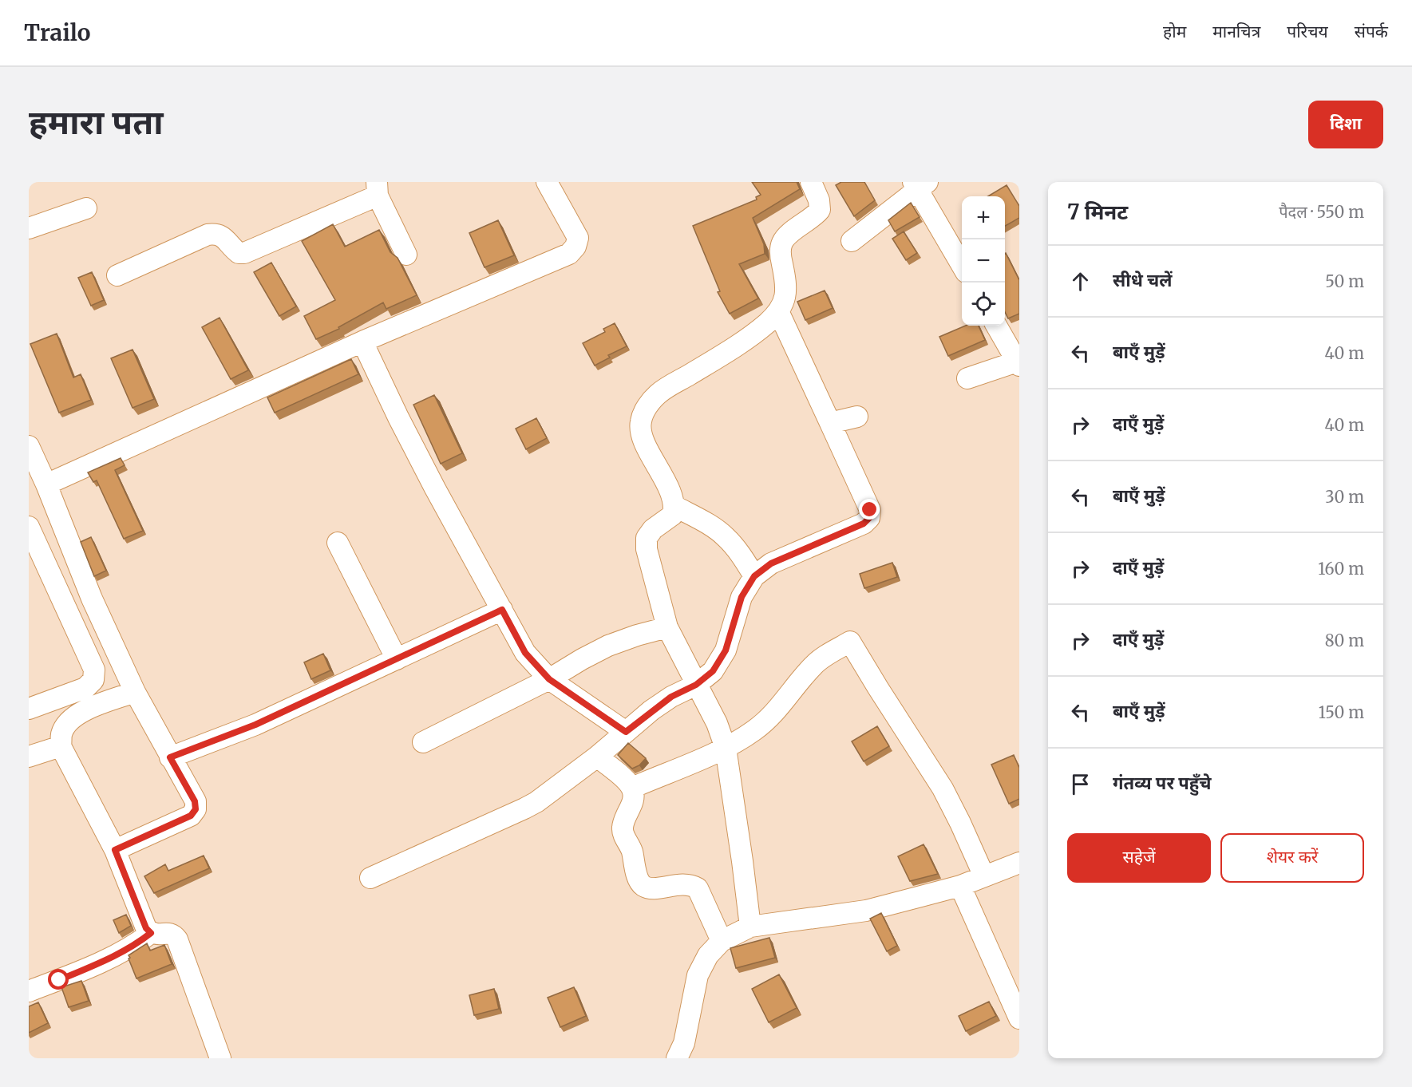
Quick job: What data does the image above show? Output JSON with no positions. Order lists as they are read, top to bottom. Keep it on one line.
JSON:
{"page":{"header":"Trailo","nav":["होम","मानचित्र","परिचय","संपर्क"],"buttons":["दिशा",["सहेजें","शेयर करें"]],"title":"हमारा पता","heading":["7 मिनट","पैदल · 550 m"],"map_buttons":["+","−"],"list":[["सीधे चलें","50 m"],["बाएँ मुड़ें","40 m"],["दाएँ मुड़ें","40 m"],["बाएँ मुड़ें","30 m"],["दाएँ मुड़ें","160 m"],["दाएँ मुड़ें","80 m"],["बाएँ मुड़ें","150 m"],"गंतव्य पर पहुँचे"]}}
